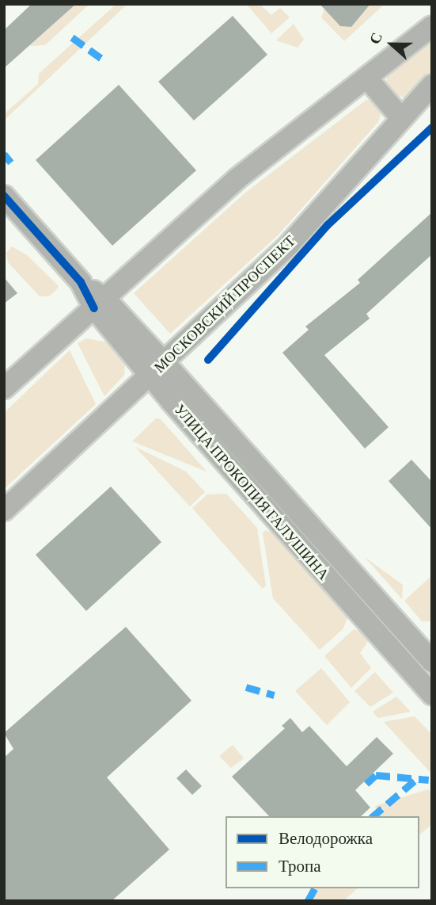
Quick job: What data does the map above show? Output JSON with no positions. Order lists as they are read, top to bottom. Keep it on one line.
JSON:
{"streets":{"main road":["МОСКОВСКИЙ ПРОСПЕКТ","УЛИЦА ПРОКОПИЯ ГАЛУШИНА"]},"crossings":[["МОСКОВСКИЙ ПРОСПЕКТ","УЛИЦА ПРОКОПИЯ ГАЛУШИНА"]],"legend":["Велодорожка","Тропа"],"north":"left"}
